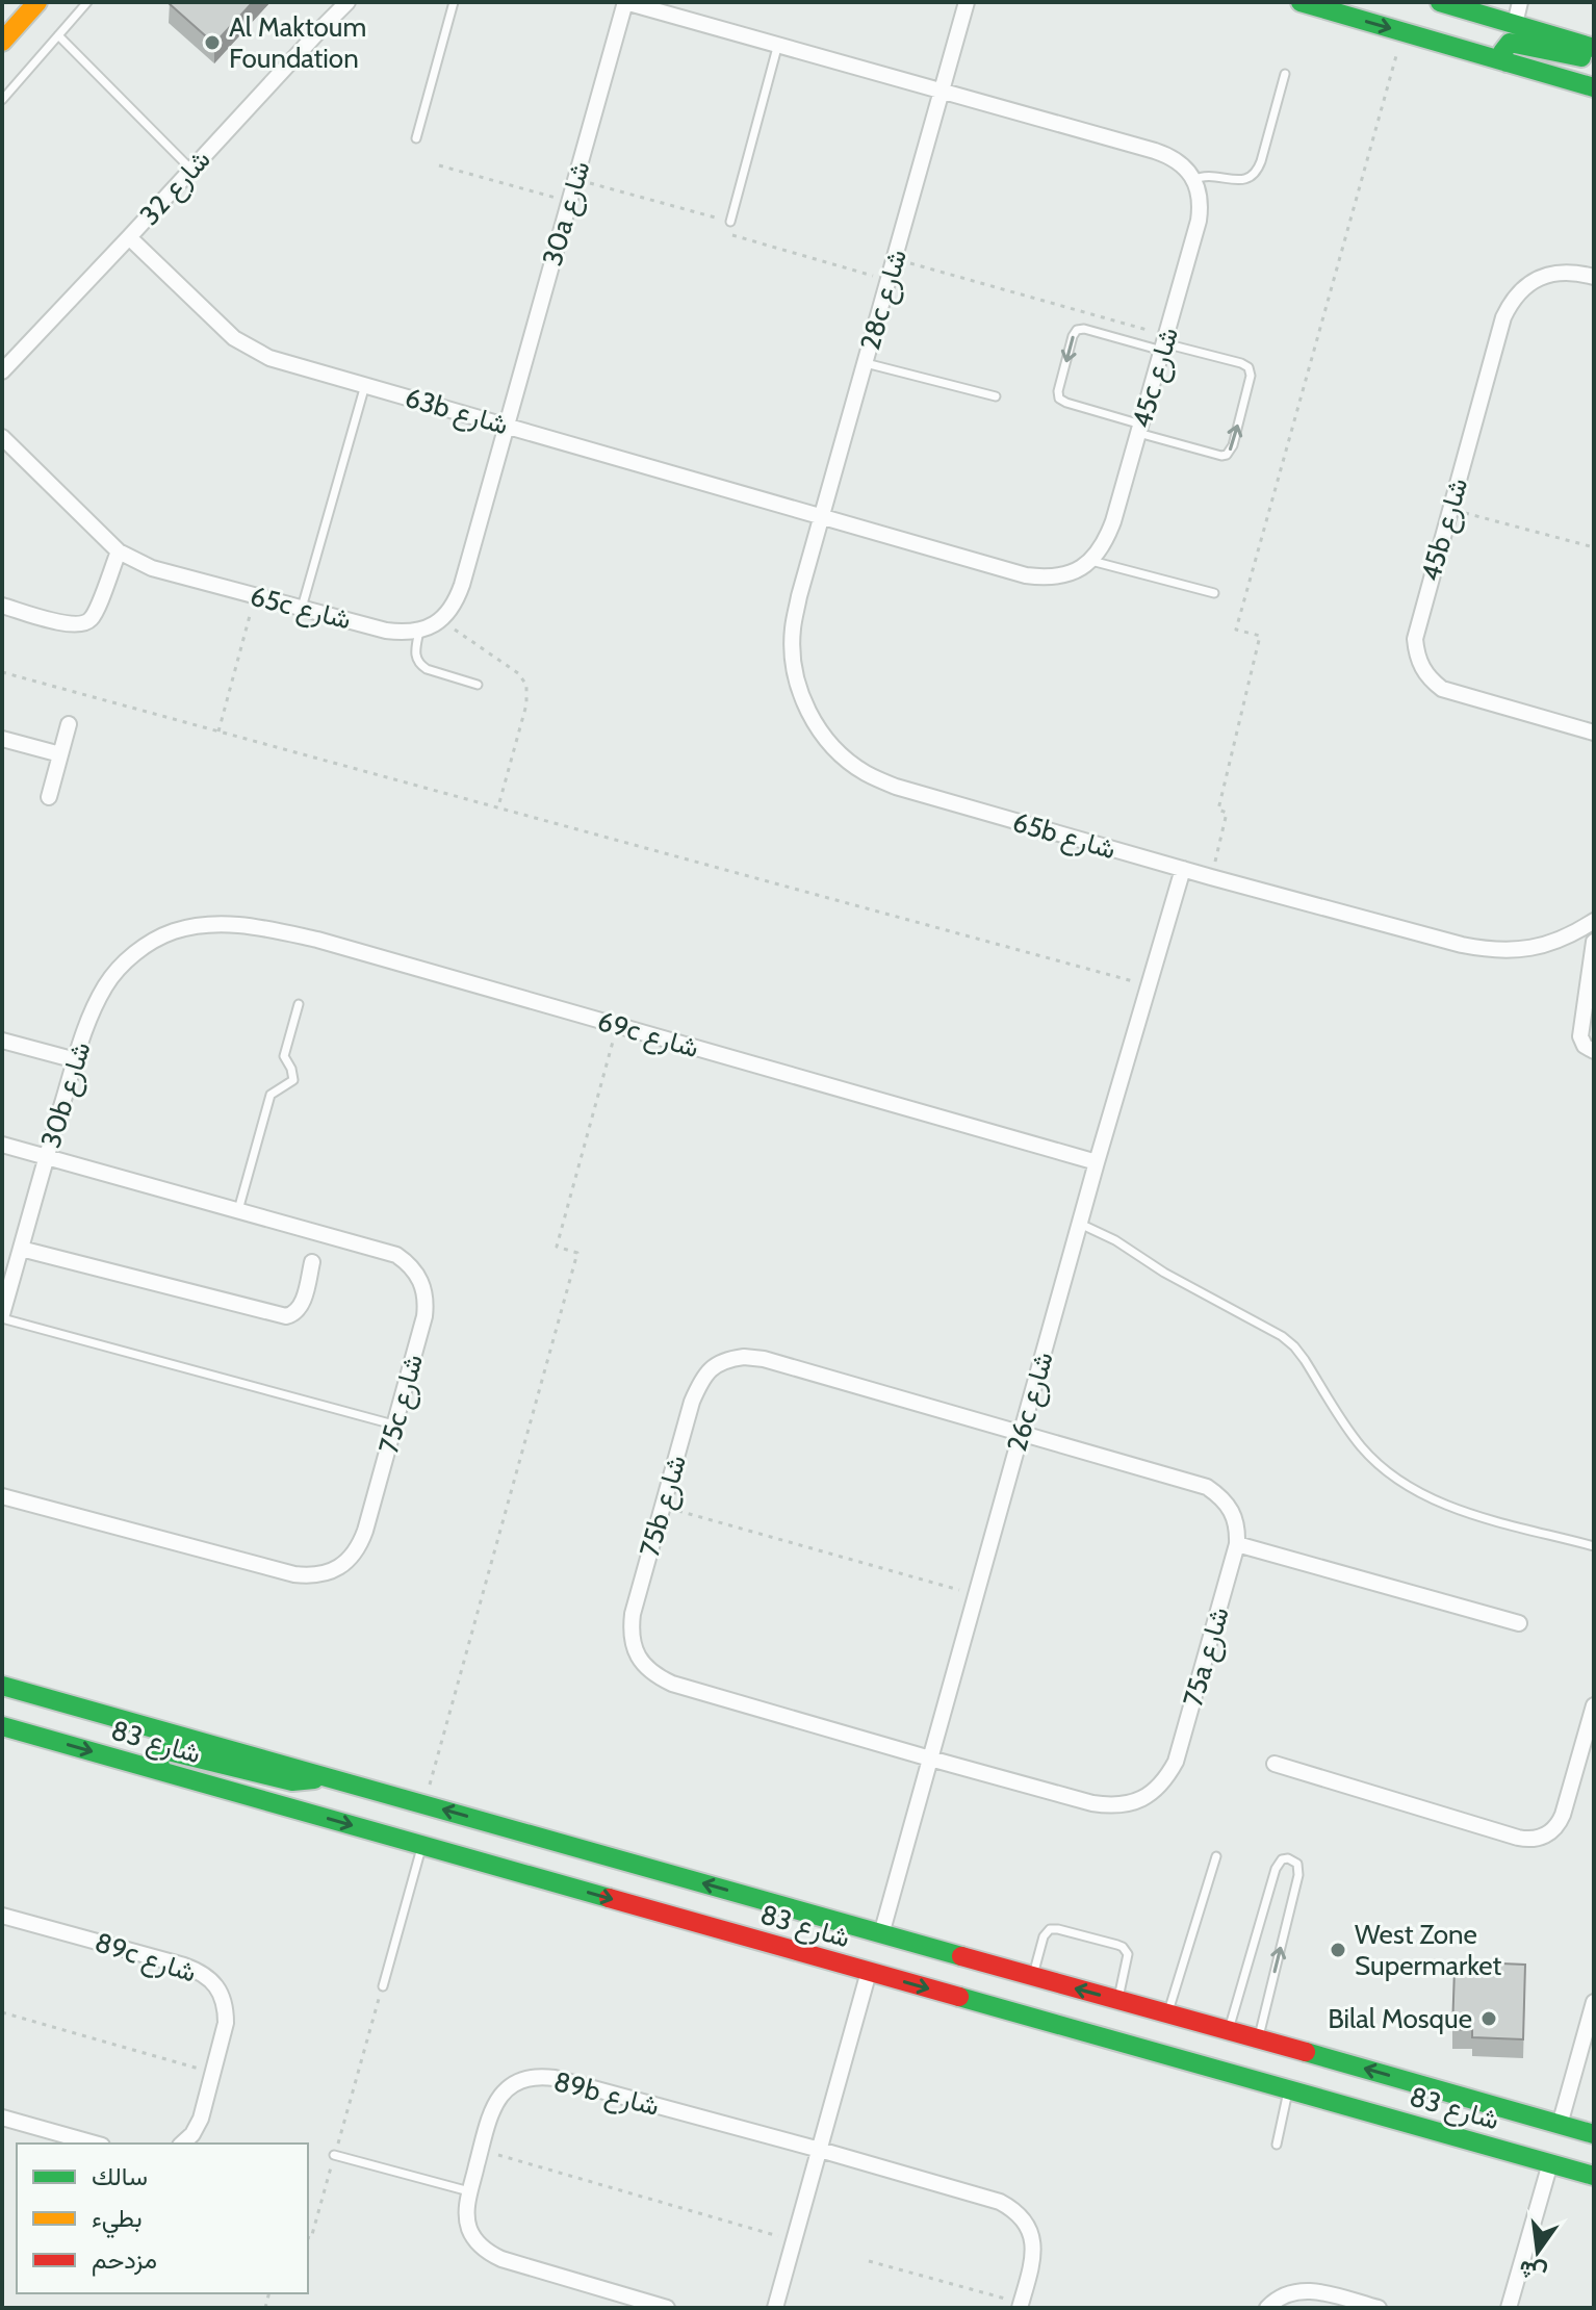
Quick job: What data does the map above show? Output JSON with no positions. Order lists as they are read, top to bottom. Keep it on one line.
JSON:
{"streets":{"street":["شارع 32","30a شارع","28c شارع","45c شارع","63b شارع","45b شارع","65c شارع","65b شارع","69c شارع","30b شارع","26c شارع","75c شارع","75b شارع","75a شارع","شارع 83","89c شارع","89b شارع"]},"crossings":[["شارع 32","63b شارع"],["30a شارع","63b شارع"],["28c شارع","63b شارع"],["28c شارع","65b شارع"],["65b شارع","26c شارع"],["69c شارع","30b شارع"],["69c شارع","26c شارع"],["30b شارع","75c شارع"],["26c شارع","75b شارع"],["26c شارع","75a شارع"],["26c شارع","شارع 83"],["75b شارع","75a شارع"]],"places":["Al Maktoum Foundation","West Zone Supermarket","Bilal Mosque"],"legend":["سالك","بطيء","مزدحم"],"north":"bottom"}
